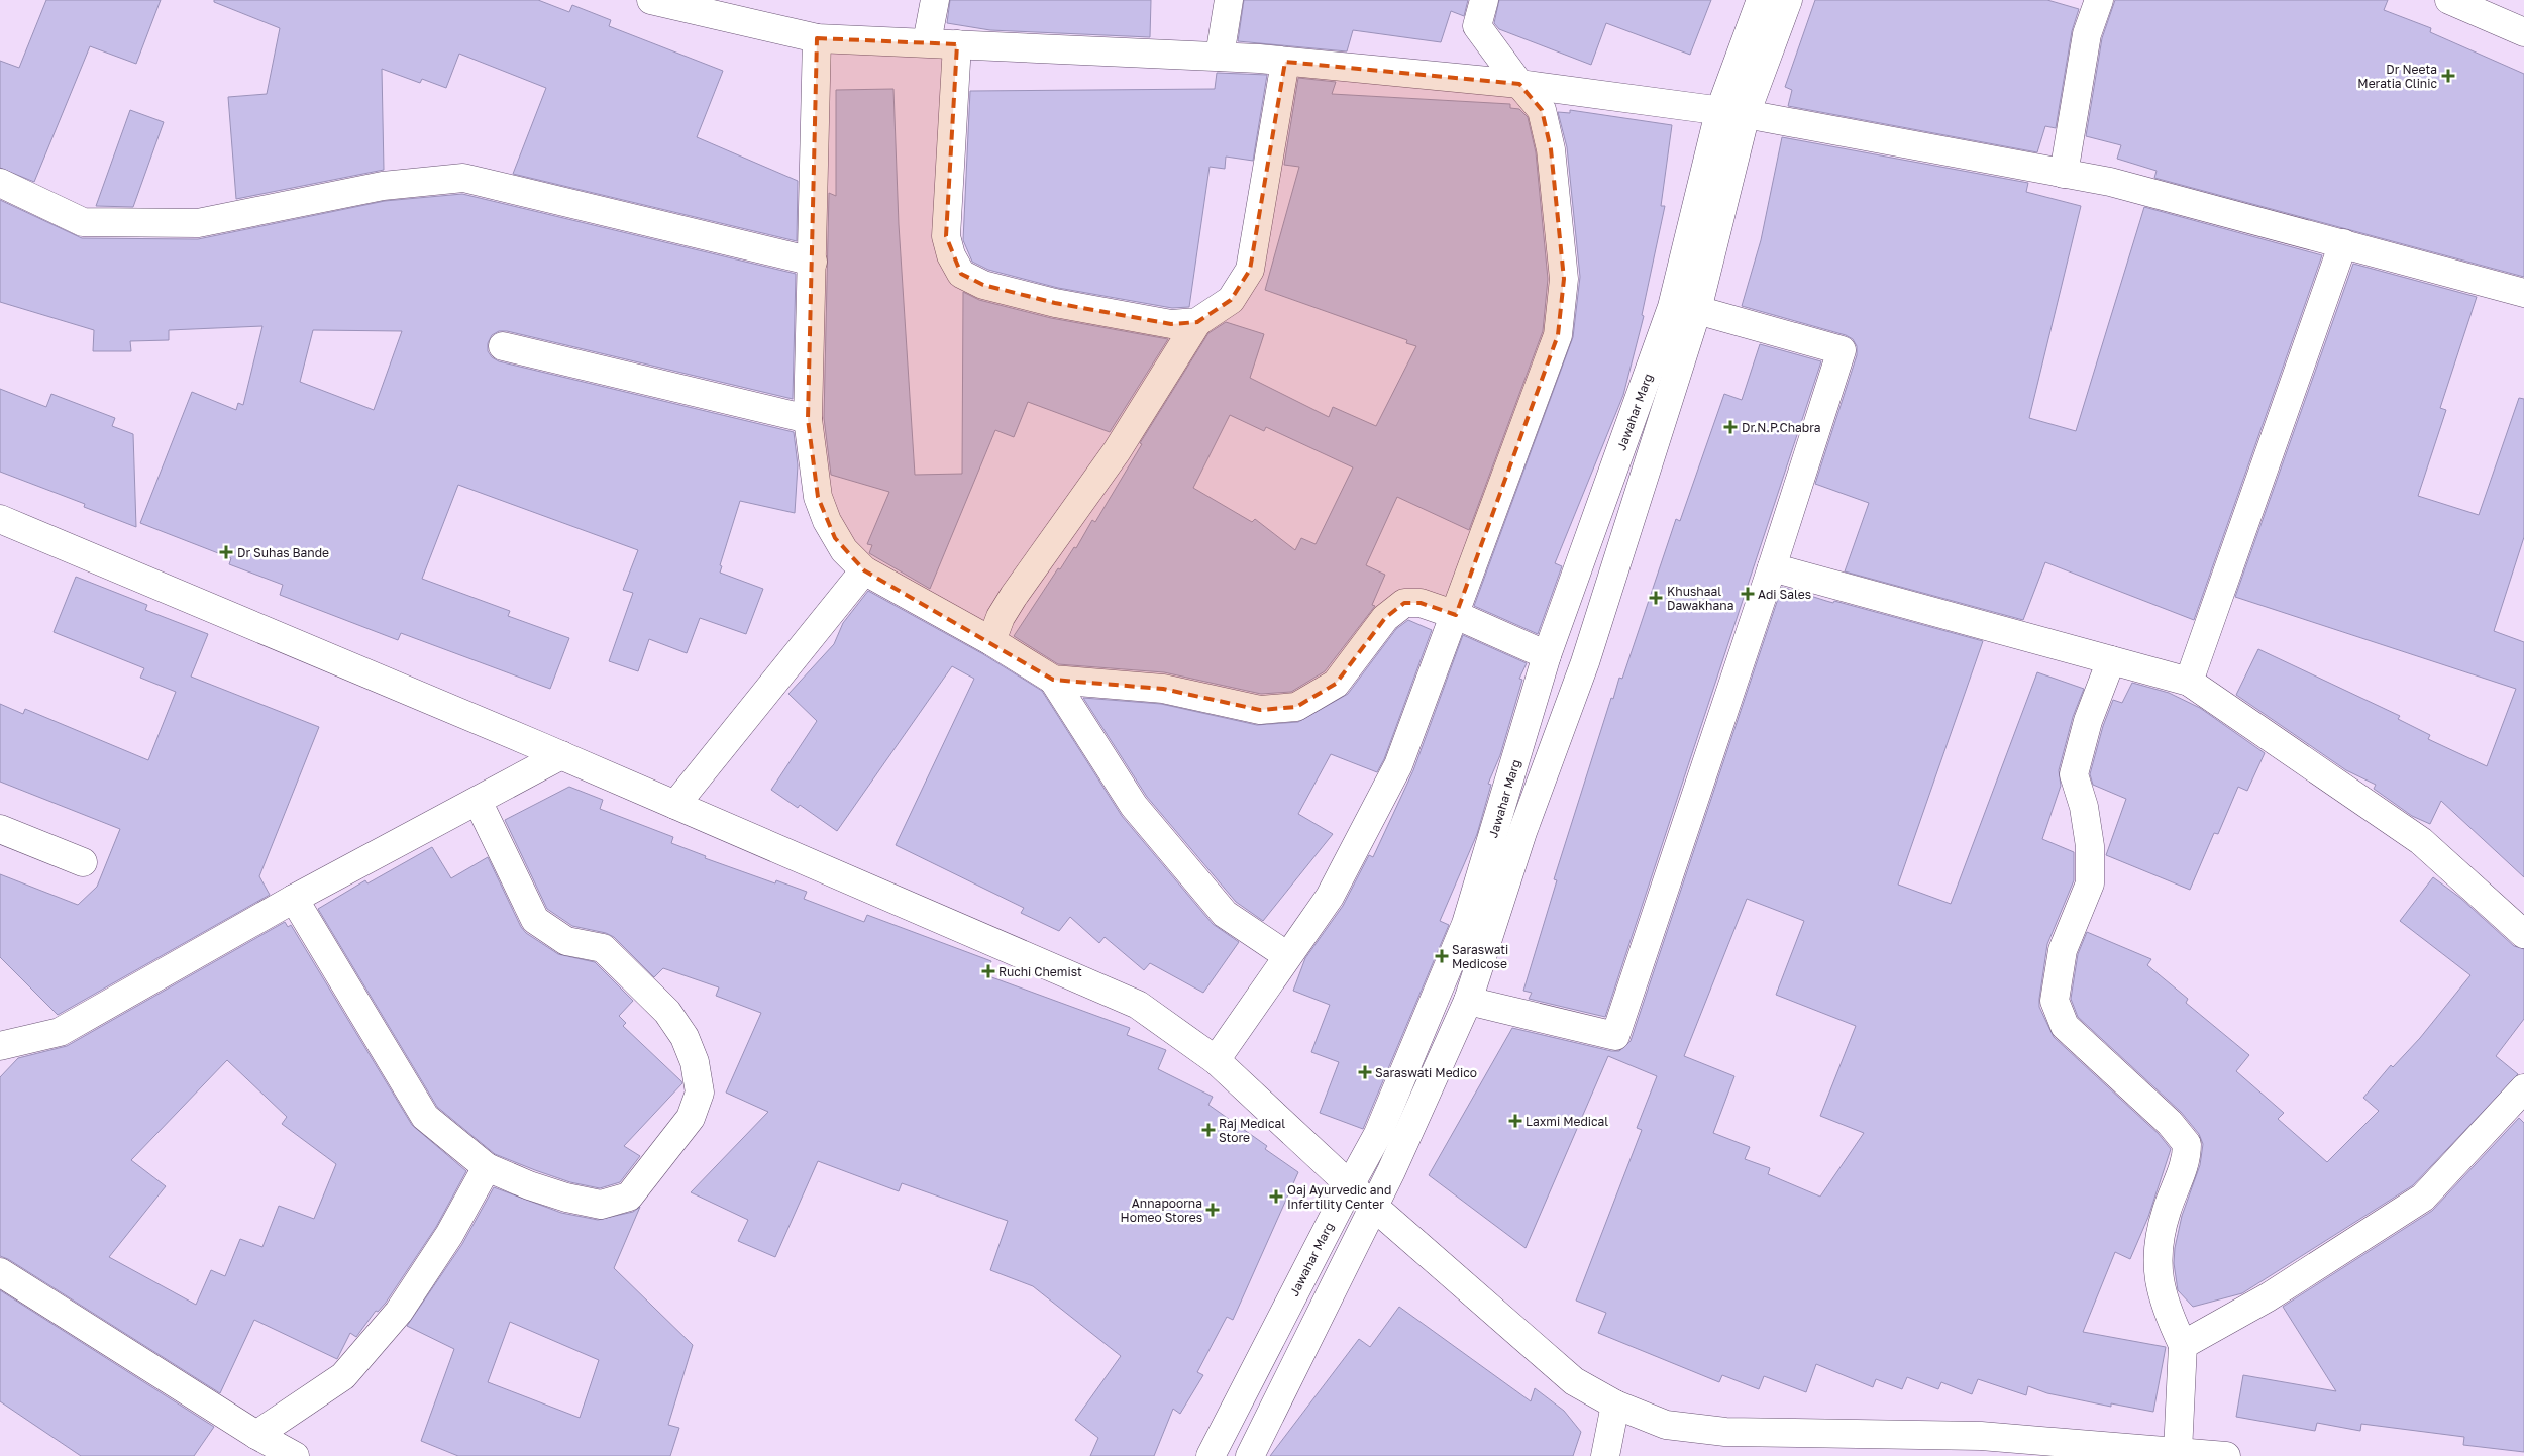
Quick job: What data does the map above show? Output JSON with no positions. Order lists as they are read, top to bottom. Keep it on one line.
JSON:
{"streets":{"street":["Jawahar Marg"]},"places":{"health":["Dr Neeta Meratia Clinic","Dr.N.P.Chabra","Dr Suhas Bande","Adi Sales","Khushaal Dawakhana","Saraswati Medicose","Ruchi Chemist","Saraswati Medico","Laxmi Medical","Raj Medical Store","Oaj Ayurvedic and Infertility Center","Annapoorna Homeo Stores"]}}
